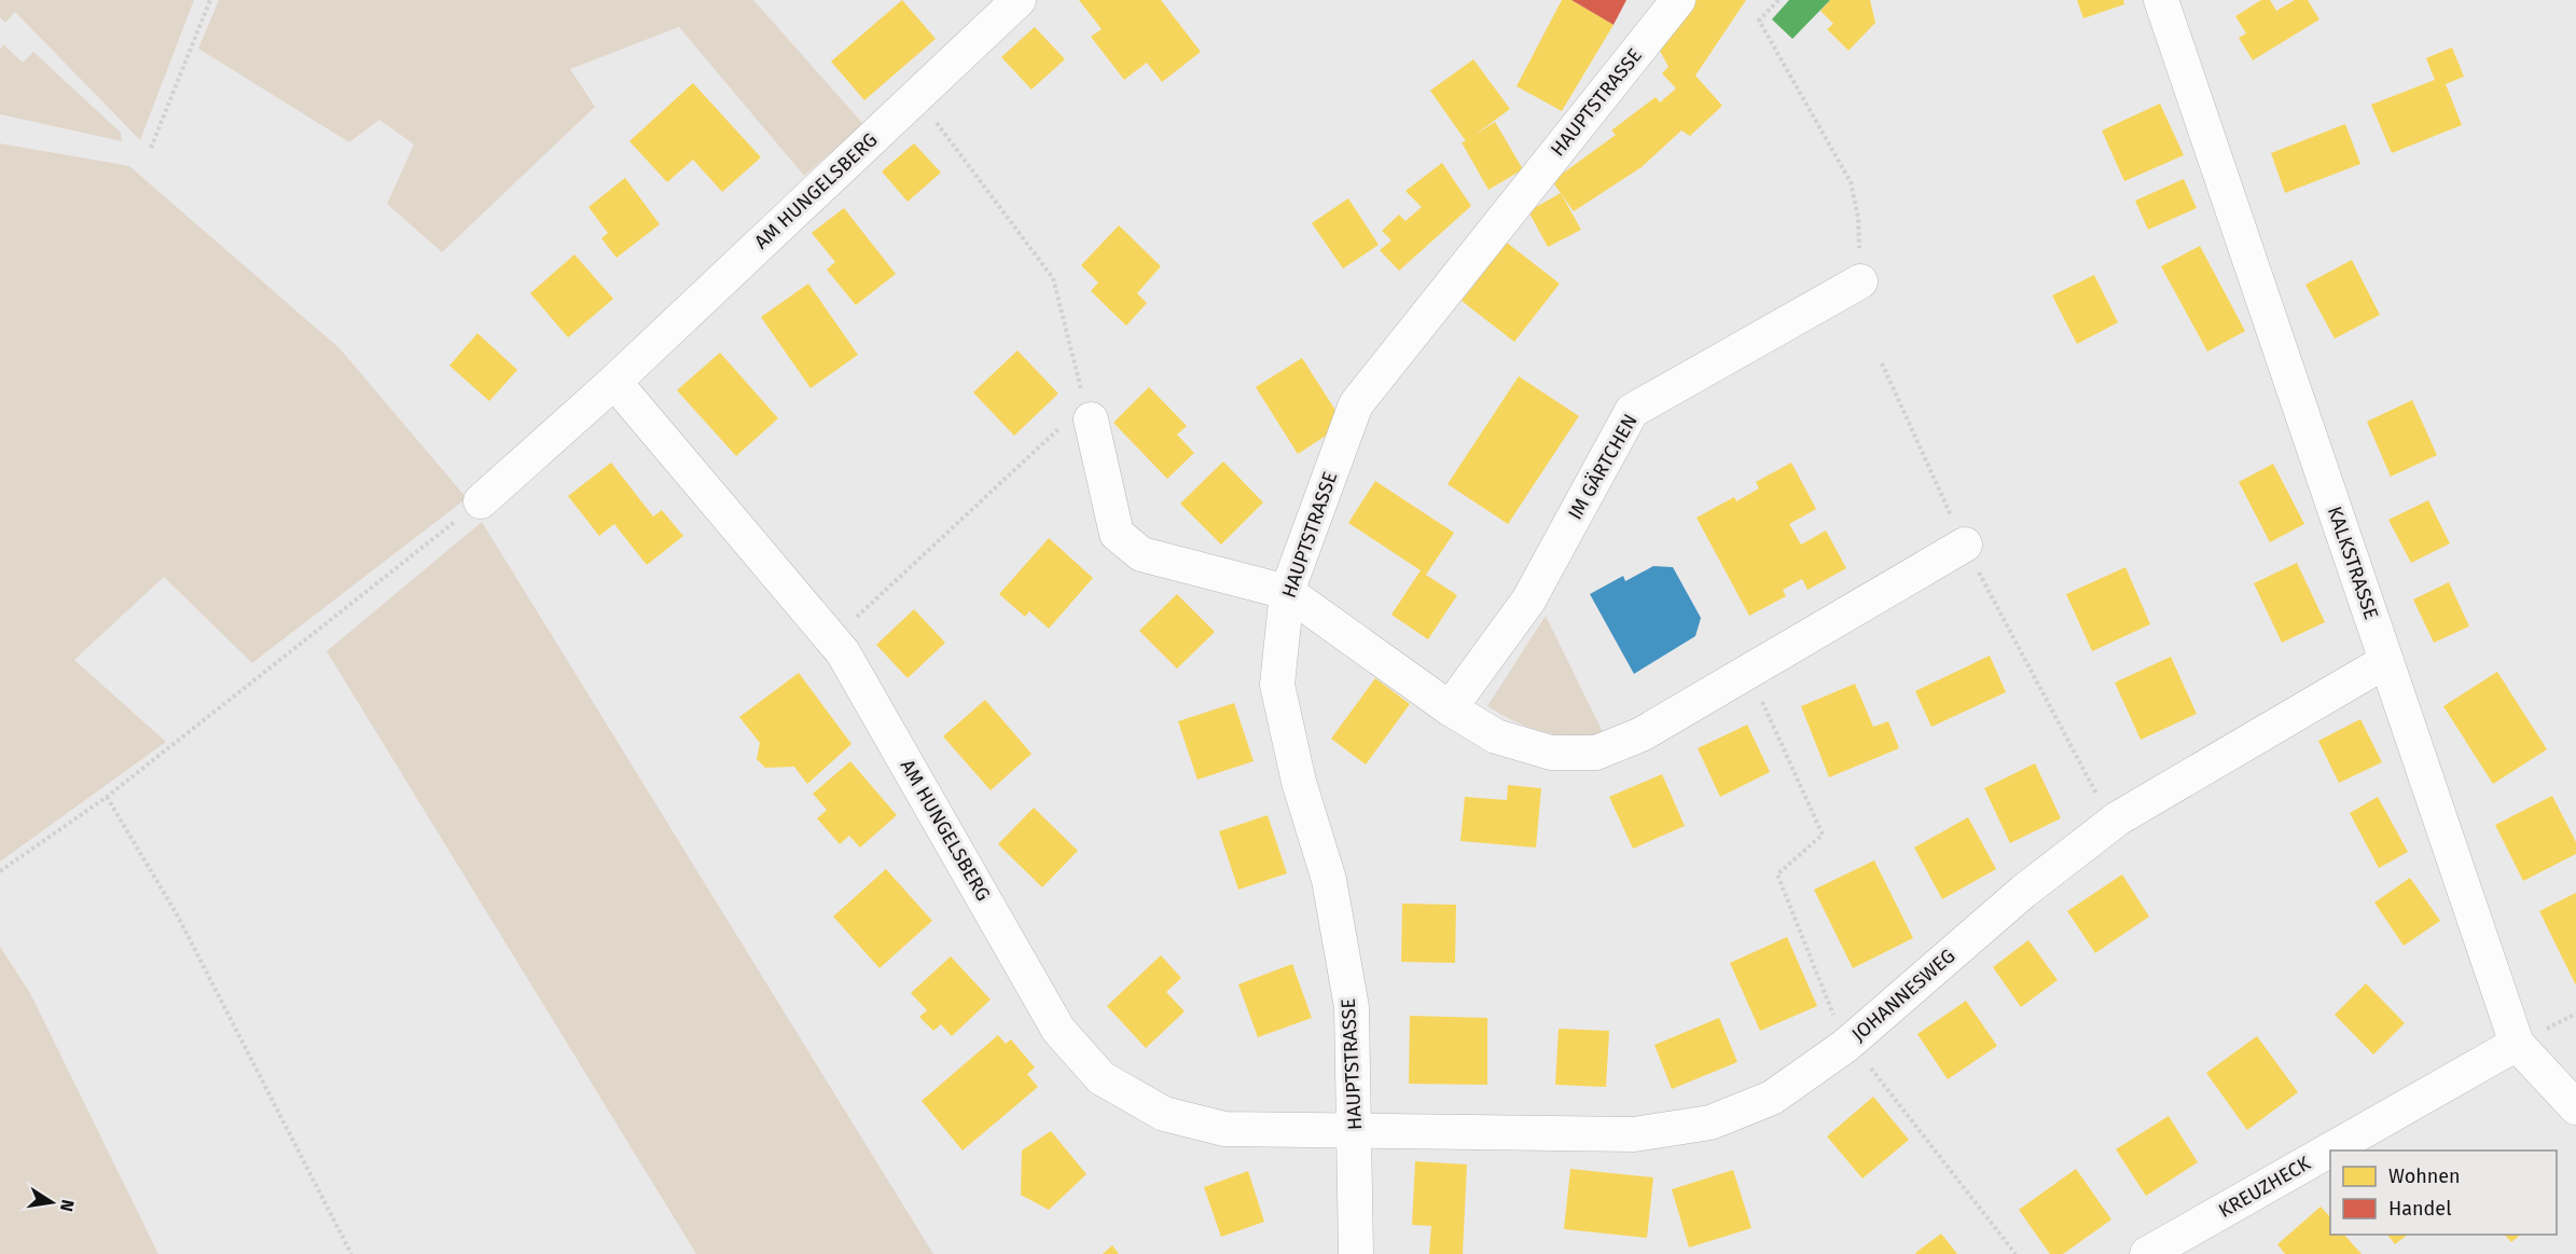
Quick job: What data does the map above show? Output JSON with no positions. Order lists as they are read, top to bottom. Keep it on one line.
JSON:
{"streets":{"street":["HAUPTSTRASSE","AM HUNGELSBERG","IM GÄRTCHEN","KALKSTRASSE","JOHANNESWEG","KREUZHECK"]},"crossings":[["HAUPTSTRASSE","AM HUNGELSBERG"],["HAUPTSTRASSE","JOHANNESWEG"],["AM HUNGELSBERG","JOHANNESWEG"],["KALKSTRASSE","JOHANNESWEG"],["KALKSTRASSE","KREUZHECK"]],"legend":["Wohnen","Handel"],"north":"right"}
